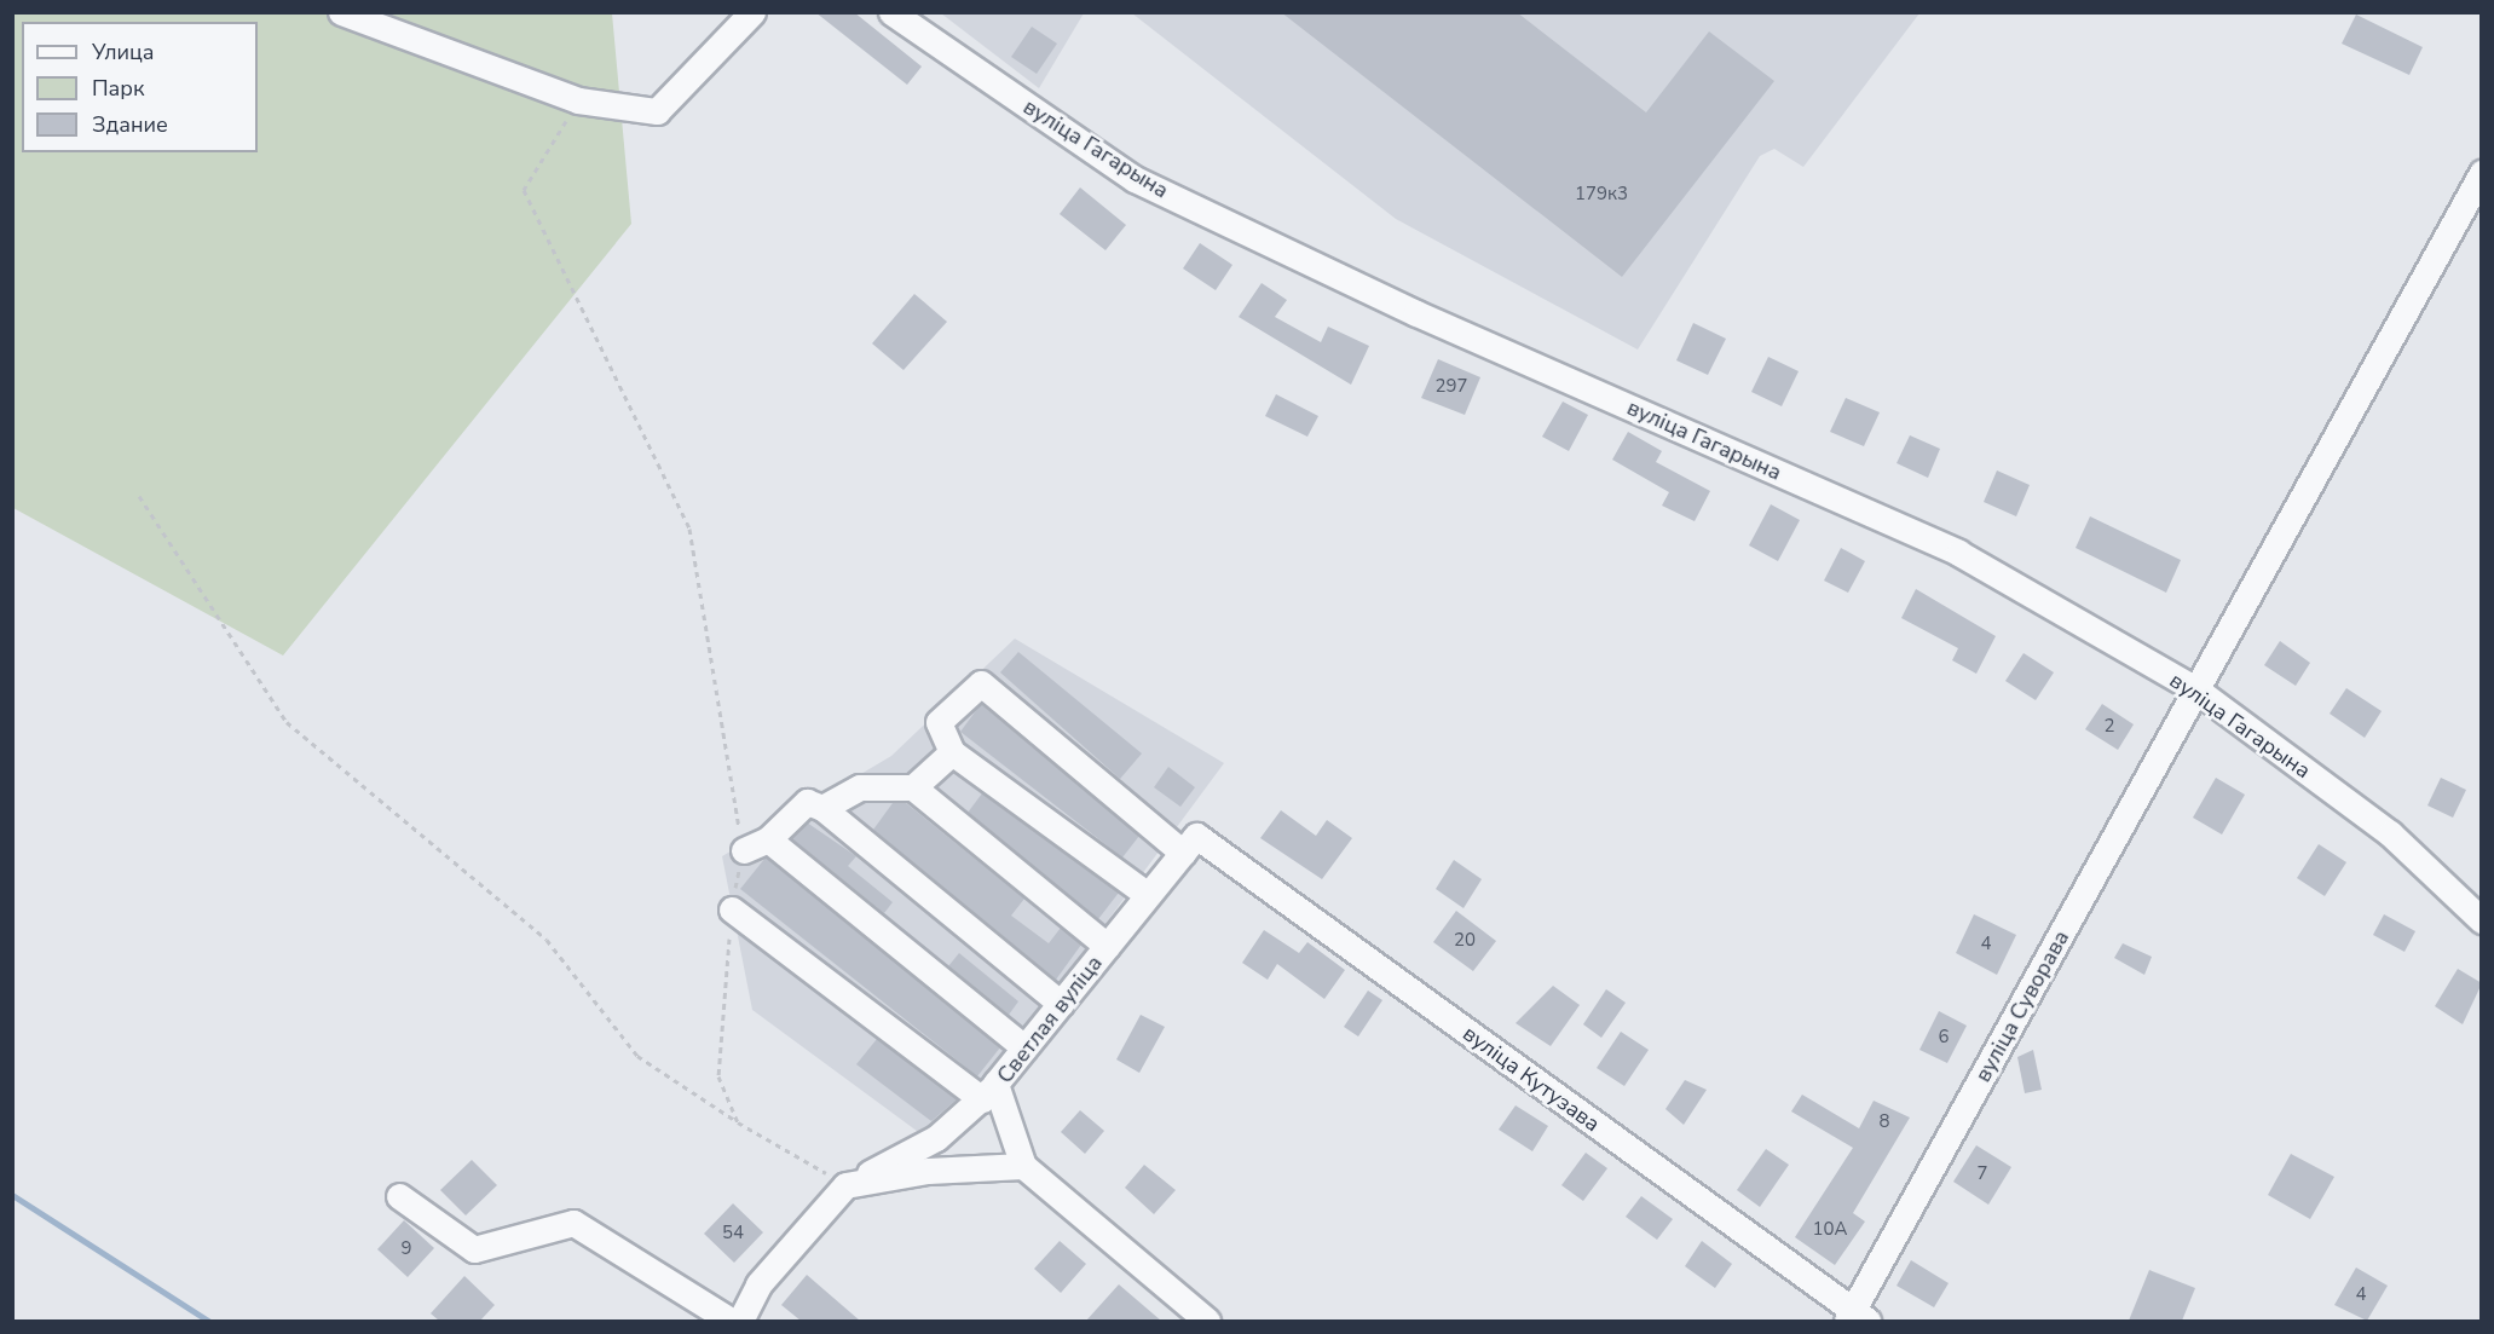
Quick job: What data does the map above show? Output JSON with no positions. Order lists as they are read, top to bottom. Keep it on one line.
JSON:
{"streets":{"street":["вуліца Гагарына","вуліца Суворава","Светлая вуліца","вуліца Кутузава"]},"crossings":[["вуліца Гагарына","вуліца Суворава"],["вуліца Суворава","вуліца Кутузава"],["Светлая вуліца","вуліца Кутузава"]],"house_numbers":["179к3","297","2","20","4","6","8","7","10А","54","9","4"],"legend":["Улица","Парк","Здание"]}
